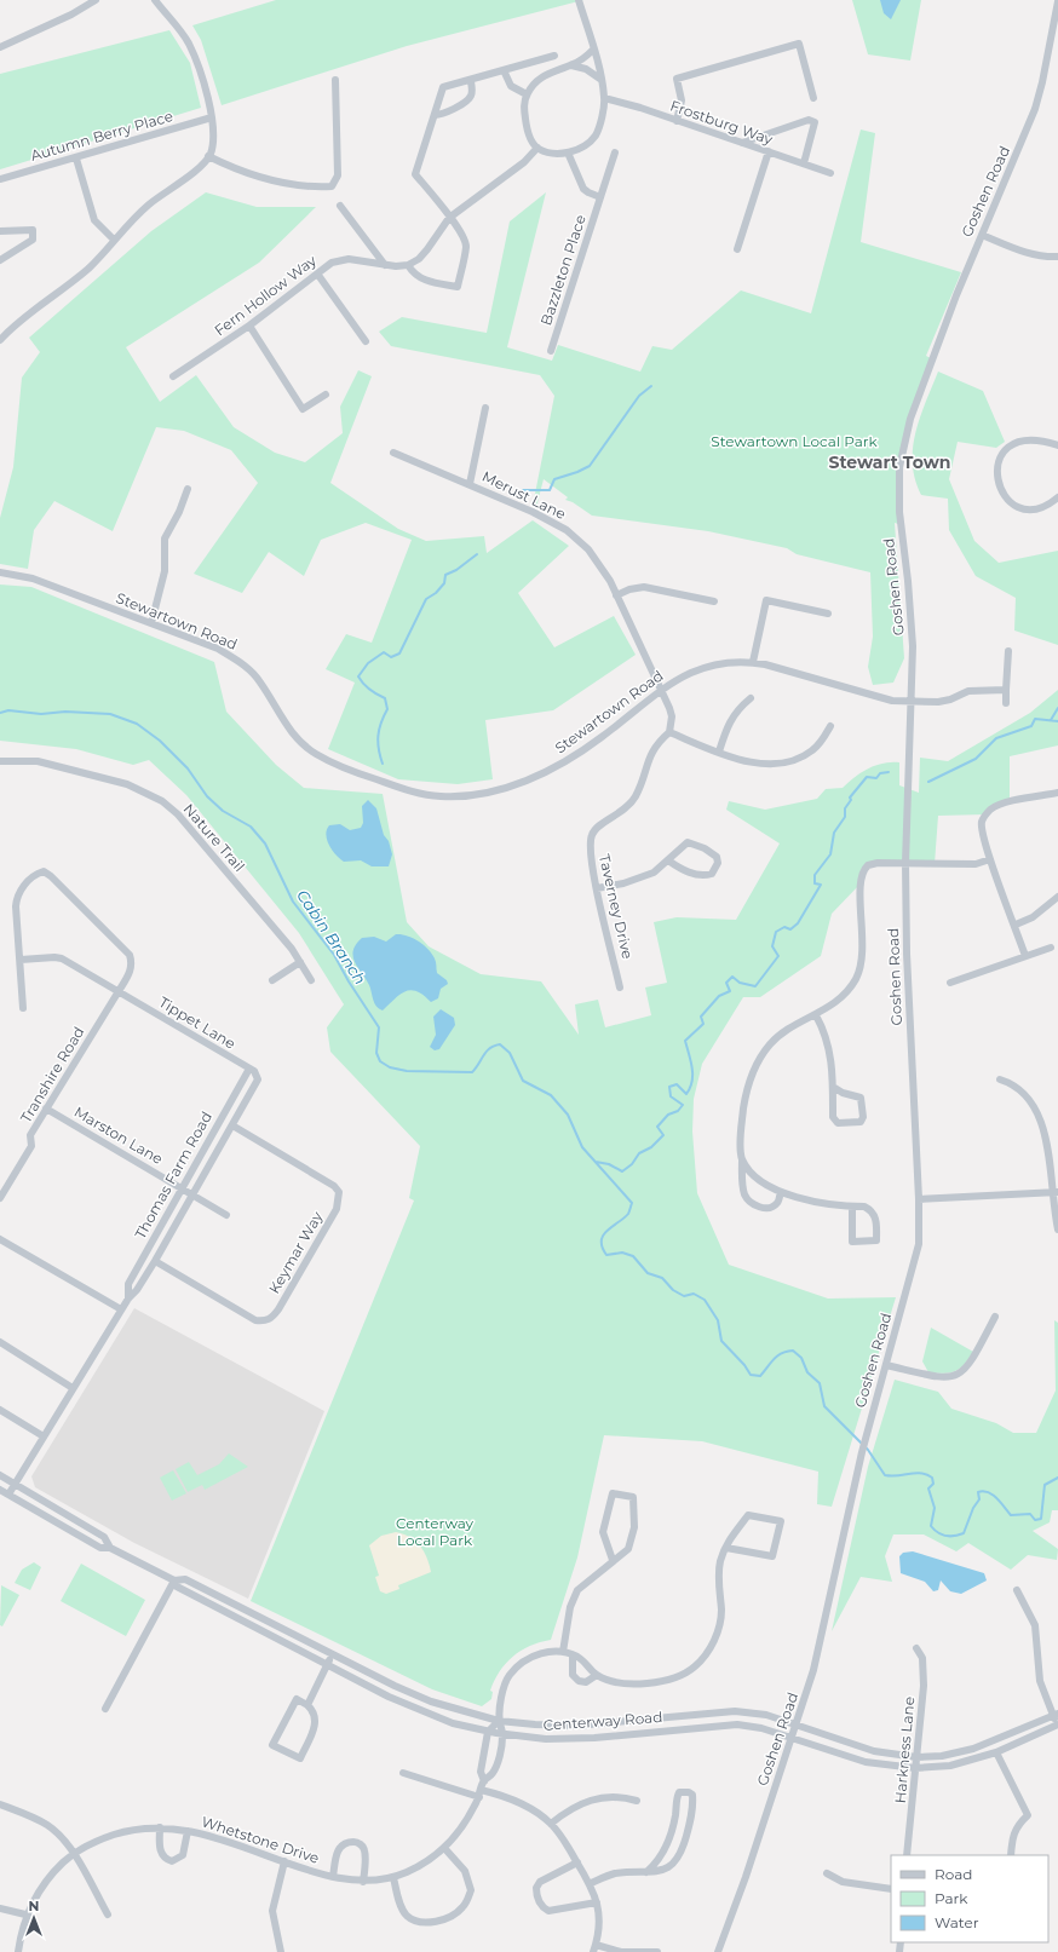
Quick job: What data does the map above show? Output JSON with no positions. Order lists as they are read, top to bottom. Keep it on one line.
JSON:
{"streets":{"street":["Frostburg Way","Autumn Berry Place","Goshen Road","Bazzleton Place","Fern Hollow Way","Merust Lane","Stewartown Road","Nature Trail","Taverney Drive","Tippet Lane","Transhire Road","Marston Lane","Thomas Farm Road","Keymar Way","Centerway Road","Harkness Lane","Whetstone Drive"]},"crossings":[["Goshen Road","Stewartown Road"],["Goshen Road","Centerway Road"],["Merust Lane","Stewartown Road"],["Tippet Lane","Transhire Road"],["Tippet Lane","Thomas Farm Road"],["Transhire Road","Marston Lane"],["Marston Lane","Thomas Farm Road"],["Thomas Farm Road","Keymar Way"],["Thomas Farm Road","Centerway Road"],["Centerway Road","Harkness Lane"],["Centerway Road","Whetstone Drive"]],"districts":["Stewart Town"],"water":["Cabin Branch"],"parks":["Stewartown Local Park","Centerway Local Park"],"legend":["Road","Park","Water"],"north":"top"}
